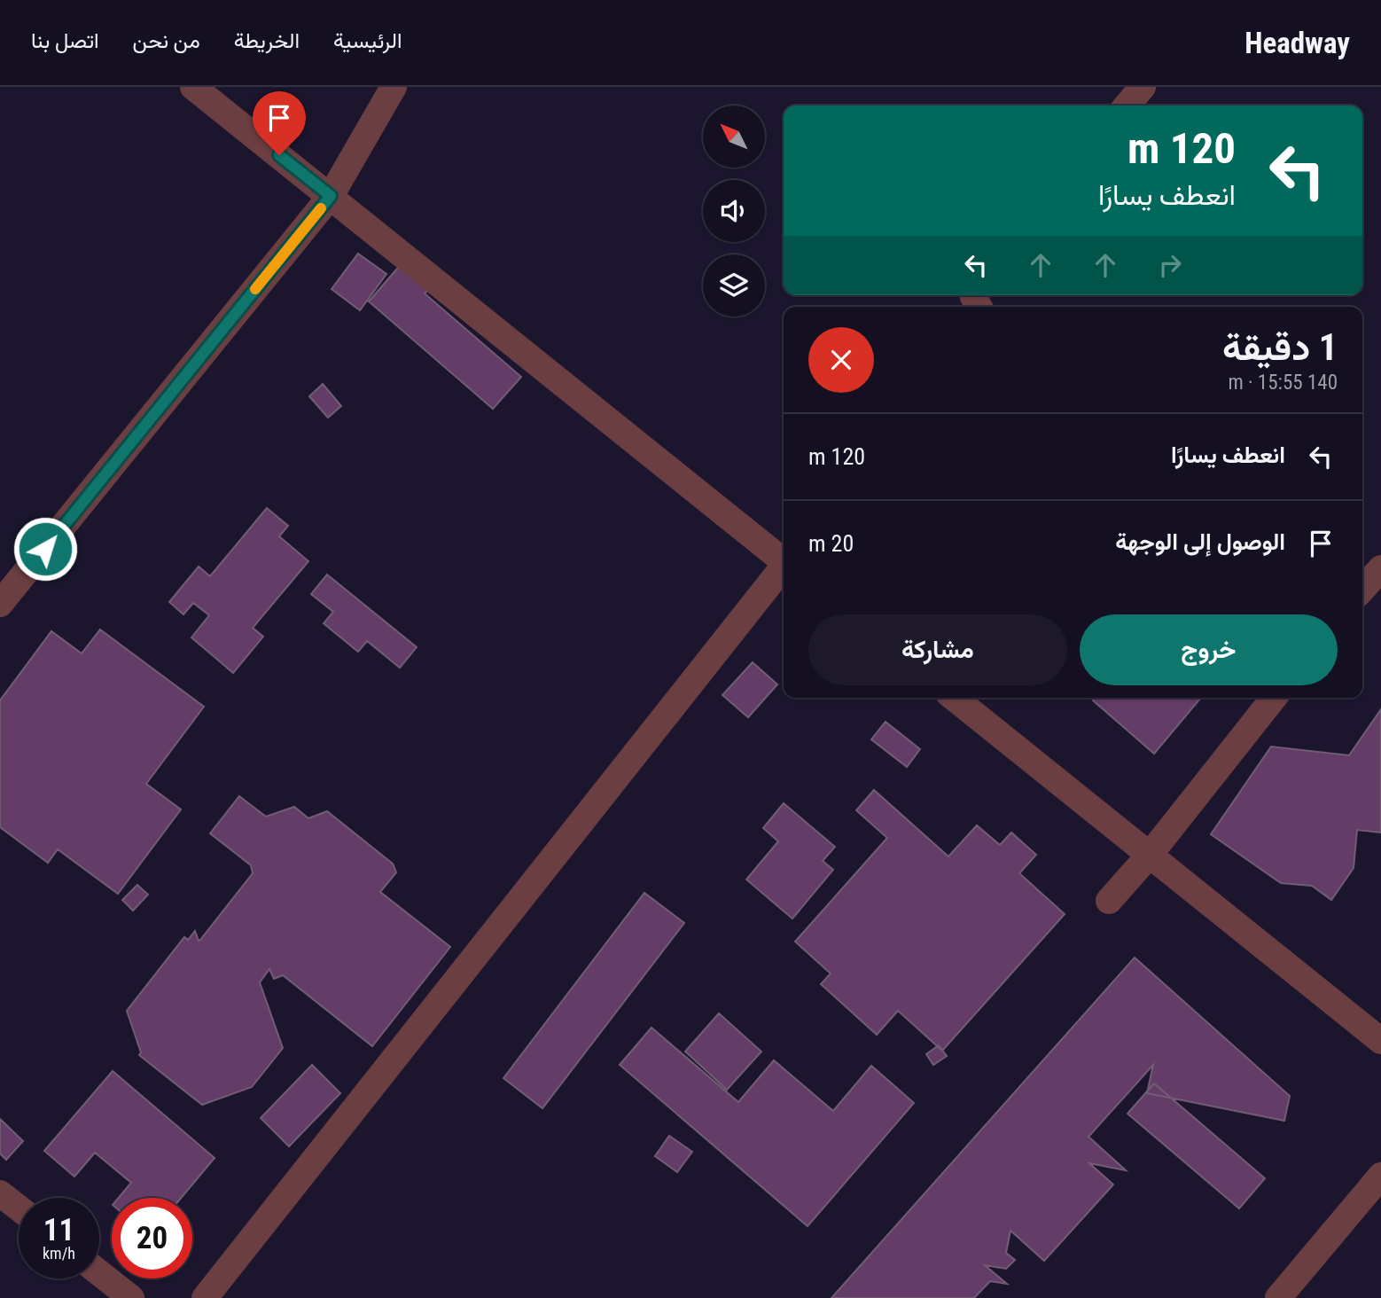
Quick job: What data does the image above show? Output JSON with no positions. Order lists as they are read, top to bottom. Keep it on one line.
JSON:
{"north":"top left","page":{"header":"Headway","nav":["الرئيسية","الخريطة","من نحن","اتصل بنا"],"turn":["120 m","انعطف يسارًا"],"heading":["1 دقيقة","140 m · 15:55"],"list":[{"name":"انعطف يسارًا","value":"120 m"},{"name":"الوصول إلى الوجهة","value":"20 m"}],"buttons":["خروج","مشاركة"],"speed":"11 km/h","limit":"20"}}
